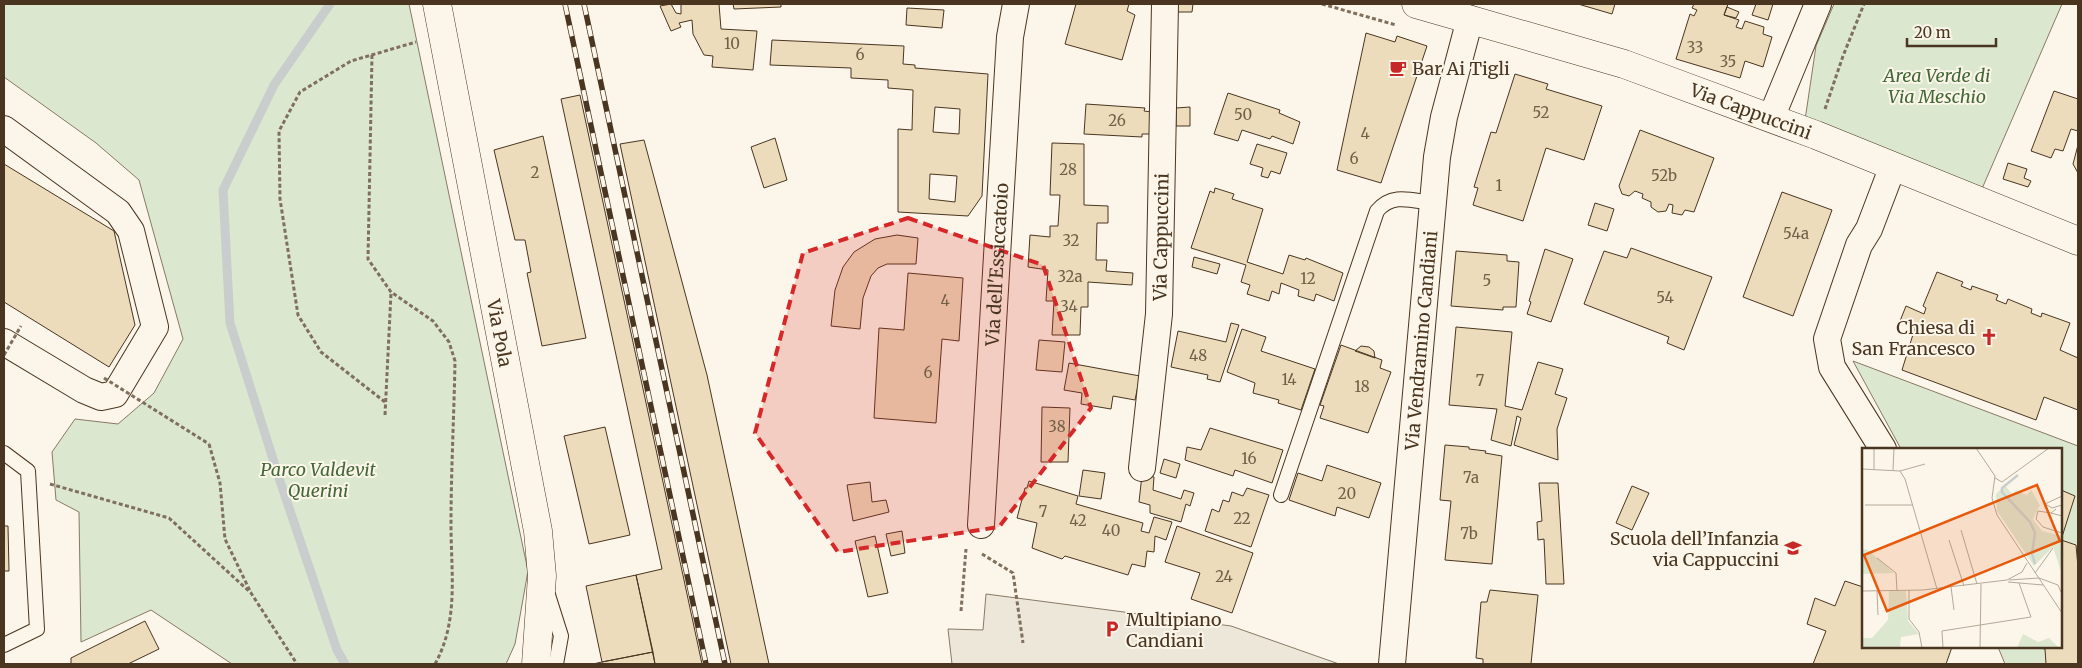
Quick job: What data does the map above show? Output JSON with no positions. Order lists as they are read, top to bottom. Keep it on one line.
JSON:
{"streets":{"main road":["Via Cappuccini","Via Pola"],"street":["Via dell'Essiccatoio","Via Vendramino Candiani"]},"crossings":[["Via Cappuccini","Via Vendramino Candiani"]],"parks":["Area Verde di Via Meschio","Parco Valdevit Querini"],"places":{"cafe":["Bar Ai Tigli"],"church":["Chiesa di San Francesco"],"school or university":["Scuola dell’Infanzia via Cappuccini"],"parking":["Multipiano Candiani"]},"house_numbers":["10","33","6","35","52","50","26","4","6","28","2","52b","1","54a","32","32a","12","5","54","4","34","48","6","14","7","18","38","16","7a","20","7","22","42","40","7b","24"],"scale_bar":"20 m"}
